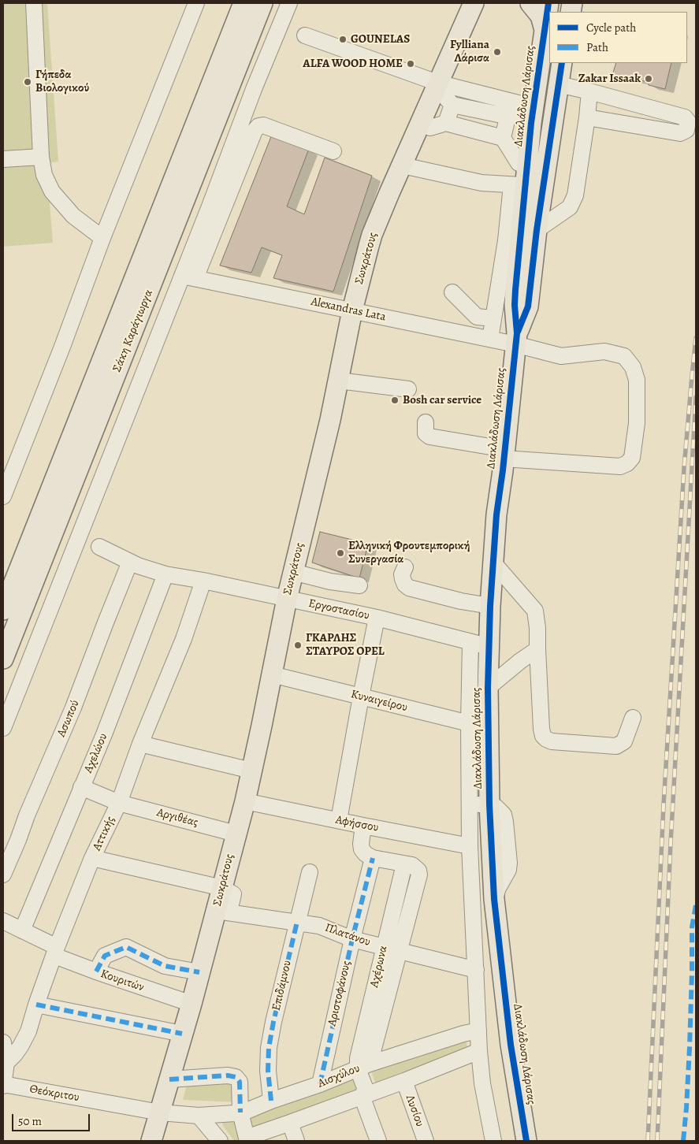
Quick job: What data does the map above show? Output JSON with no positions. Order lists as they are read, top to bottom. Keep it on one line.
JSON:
{"streets":{"main road":["Διακλάδωση Λάρισας","Σωκράτους","Σάκη Καράγιωργα"],"street":["Alexandras Lata","Εργοστασίου","Κυναιγείρου","Ασωπού","Αχελώου","Αργιθέας","Αφήσσου","Αττικής","Πλατάνου","Αχέρωνα","Κουριτών","Επιδάμνου","Αριστοφάνους","Αισχύλου","Θεόκριτου","Λυσίου"]},"crossings":[["Διακλάδωση Λάρισας","Alexandras Lata"],["Διακλάδωση Λάρισας","Εργοστασίου"],["Διακλάδωση Λάρισας","Κυναιγείρου"],["Σωκράτους","Alexandras Lata"],["Σωκράτους","Εργοστασίου"],["Σωκράτους","Κυναιγείρου"],["Σωκράτους","Αργιθέας"],["Σωκράτους","Αφήσσου"],["Σωκράτους","Πλατάνου"],["Σωκράτους","Κουριτών"],["Σωκράτους","Θεόκριτου"],["Εργοστασίου","Ασωπού"],["Εργοστασίου","Αχελώου"],["Εργοστασίου","Αττικής"],["Αχελώου","Αργιθέας"],["Αχελώου","Κουριτών"],["Αργιθέας","Αττικής"],["Αττικής","Κουριτών"],["Αττικής","Θεόκριτου"],["Πλατάνου","Αχέρωνα"],["Πλατάνου","Επιδάμνου"],["Πλατάνου","Αριστοφάνους"],["Αχέρωνα","Αισχύλου"],["Επιδάμνου","Αισχύλου"],["Αριστοφάνους","Αισχύλου"],["Αισχύλου","Θεόκριτου"]],"places":["GOUNELAS","Fylliana Λάρισα","ALFA WOOD HOME","Zakar Issaak","Γήπεδα Βιολογικού","Bosh car service","Ελληνική Φρουτεμπορική Συνεργασία","ΓΚΑΡΛΗΣ ΣΤΑΥΡΟΣ OPEL"],"legend":["Cycle path","Path"],"scale_bar":"50 m"}
